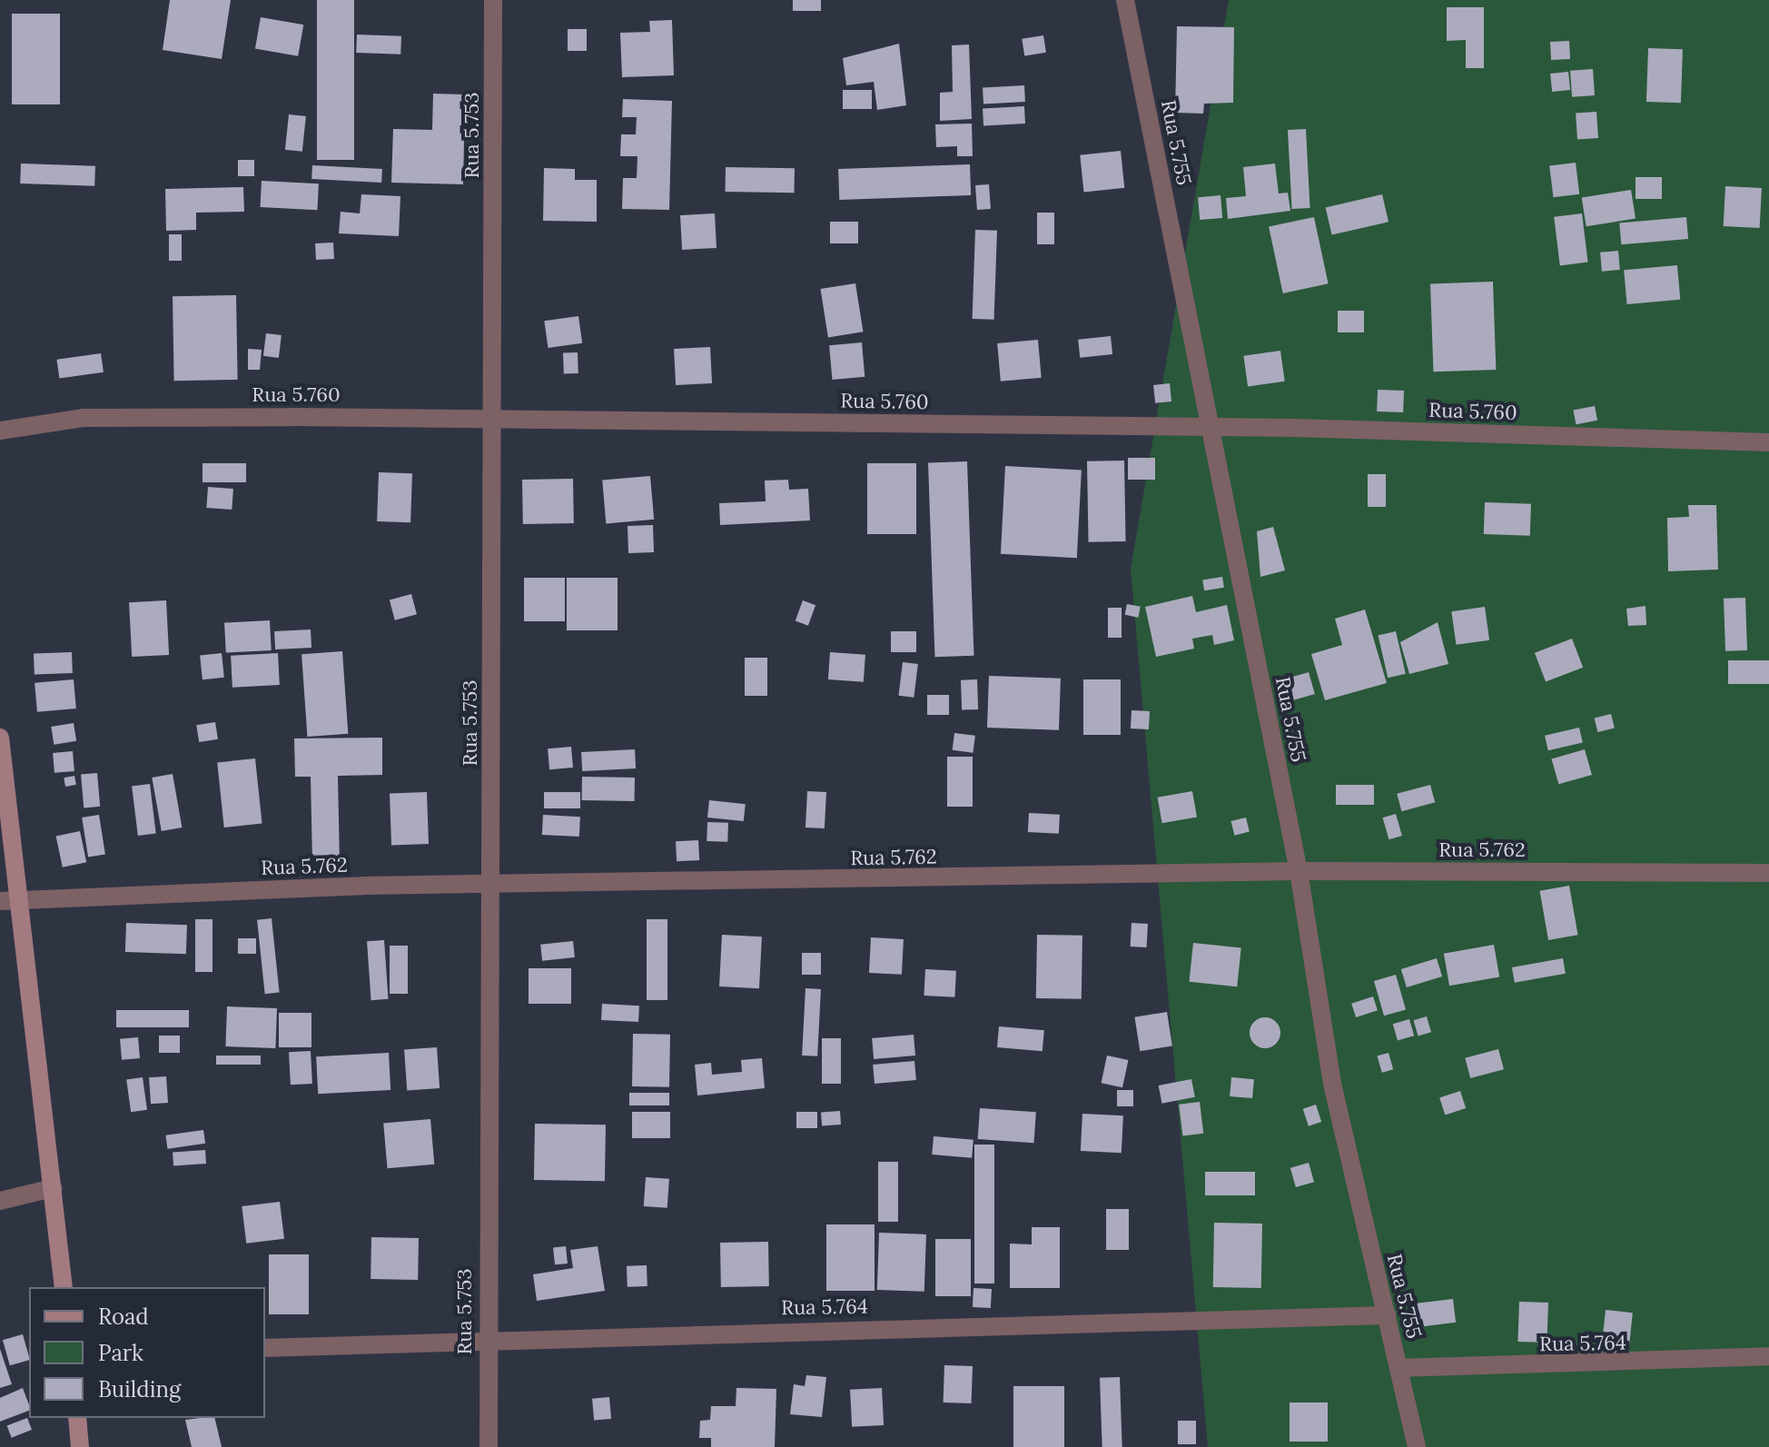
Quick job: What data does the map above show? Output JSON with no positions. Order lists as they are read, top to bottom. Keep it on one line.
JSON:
{"streets":{"street":["Rua 5.753","Rua 5.755","Rua 5.760","Rua 5.762","Rua 5.764"]},"crossings":[["Rua 5.753","Rua 5.760"],["Rua 5.753","Rua 5.762"],["Rua 5.753","Rua 5.764"],["Rua 5.755","Rua 5.760"],["Rua 5.755","Rua 5.762"],["Rua 5.755","Rua 5.764"]],"legend":["Road","Park","Building"]}
